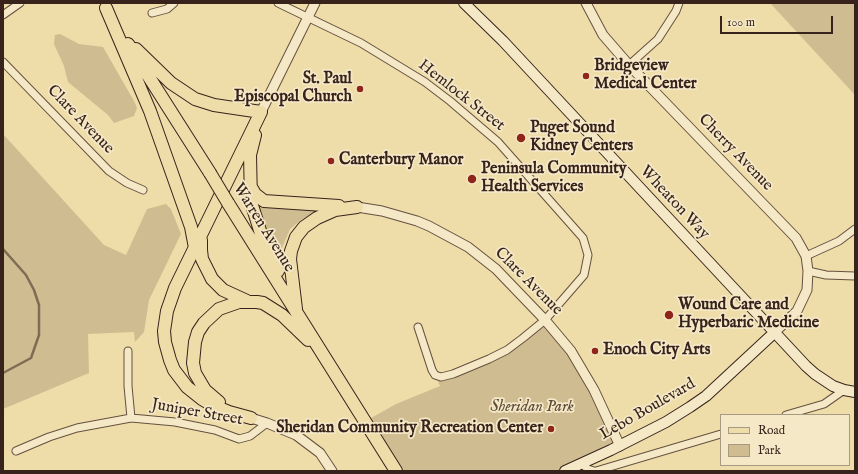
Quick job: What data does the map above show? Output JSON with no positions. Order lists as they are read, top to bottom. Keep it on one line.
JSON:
{"streets":{"main road":["Wheaton Way","Warren Avenue","Lebo Boulevard"],"street":["Hemlock Street","Clare Avenue","Cherry Avenue","Juniper Street"]},"crossings":[["Hemlock Street","Clare Avenue"],["Clare Avenue","Lebo Boulevard"],["Cherry Avenue","Wheaton Way"],["Cherry Avenue","Lebo Boulevard"],["Wheaton Way","Lebo Boulevard"]],"parks":["Sheridan Park"],"places":["Bridgeview Medical Center","St. Paul Episcopal Church","Puget Sound Kidney Centers","Canterbury Manor","Peninsula Community Health Services","Wound Care and Hyperbaric Medicine","Enoch City Arts","Sheridan Community Recreation Center"],"legend":["Road","Park"],"scale_bar":"100 m"}
